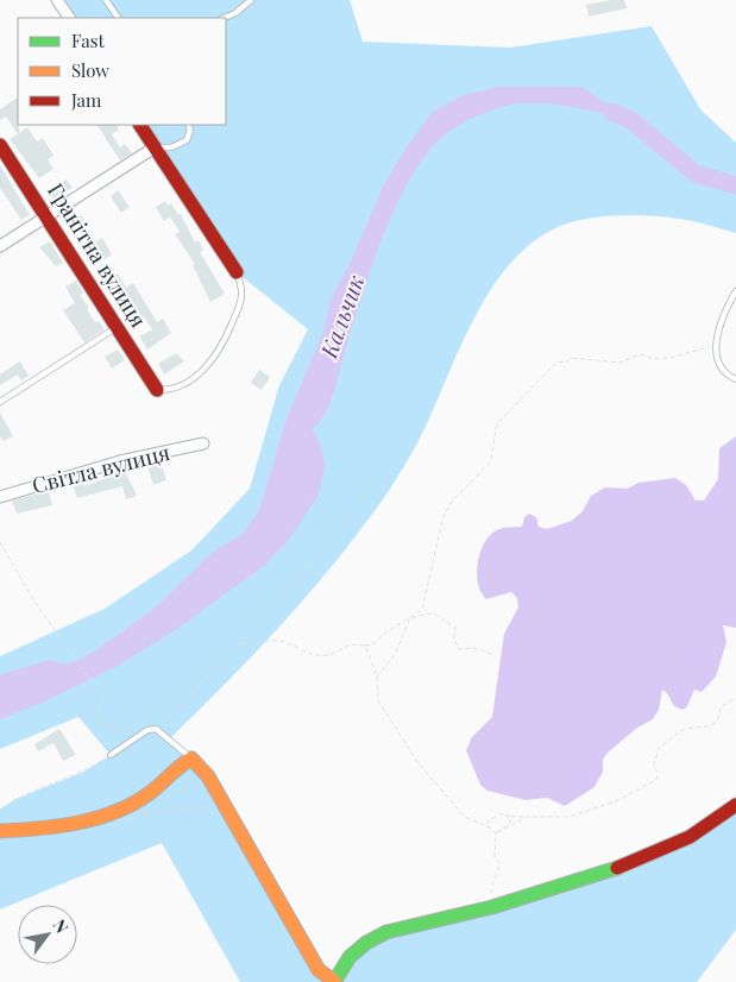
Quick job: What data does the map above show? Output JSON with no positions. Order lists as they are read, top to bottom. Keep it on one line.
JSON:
{"streets":{"street":["Гранітна вулиця","Світла вулиця"]},"water":["Кальчик"],"legend":["Fast","Slow","Jam"],"north":"top right"}
